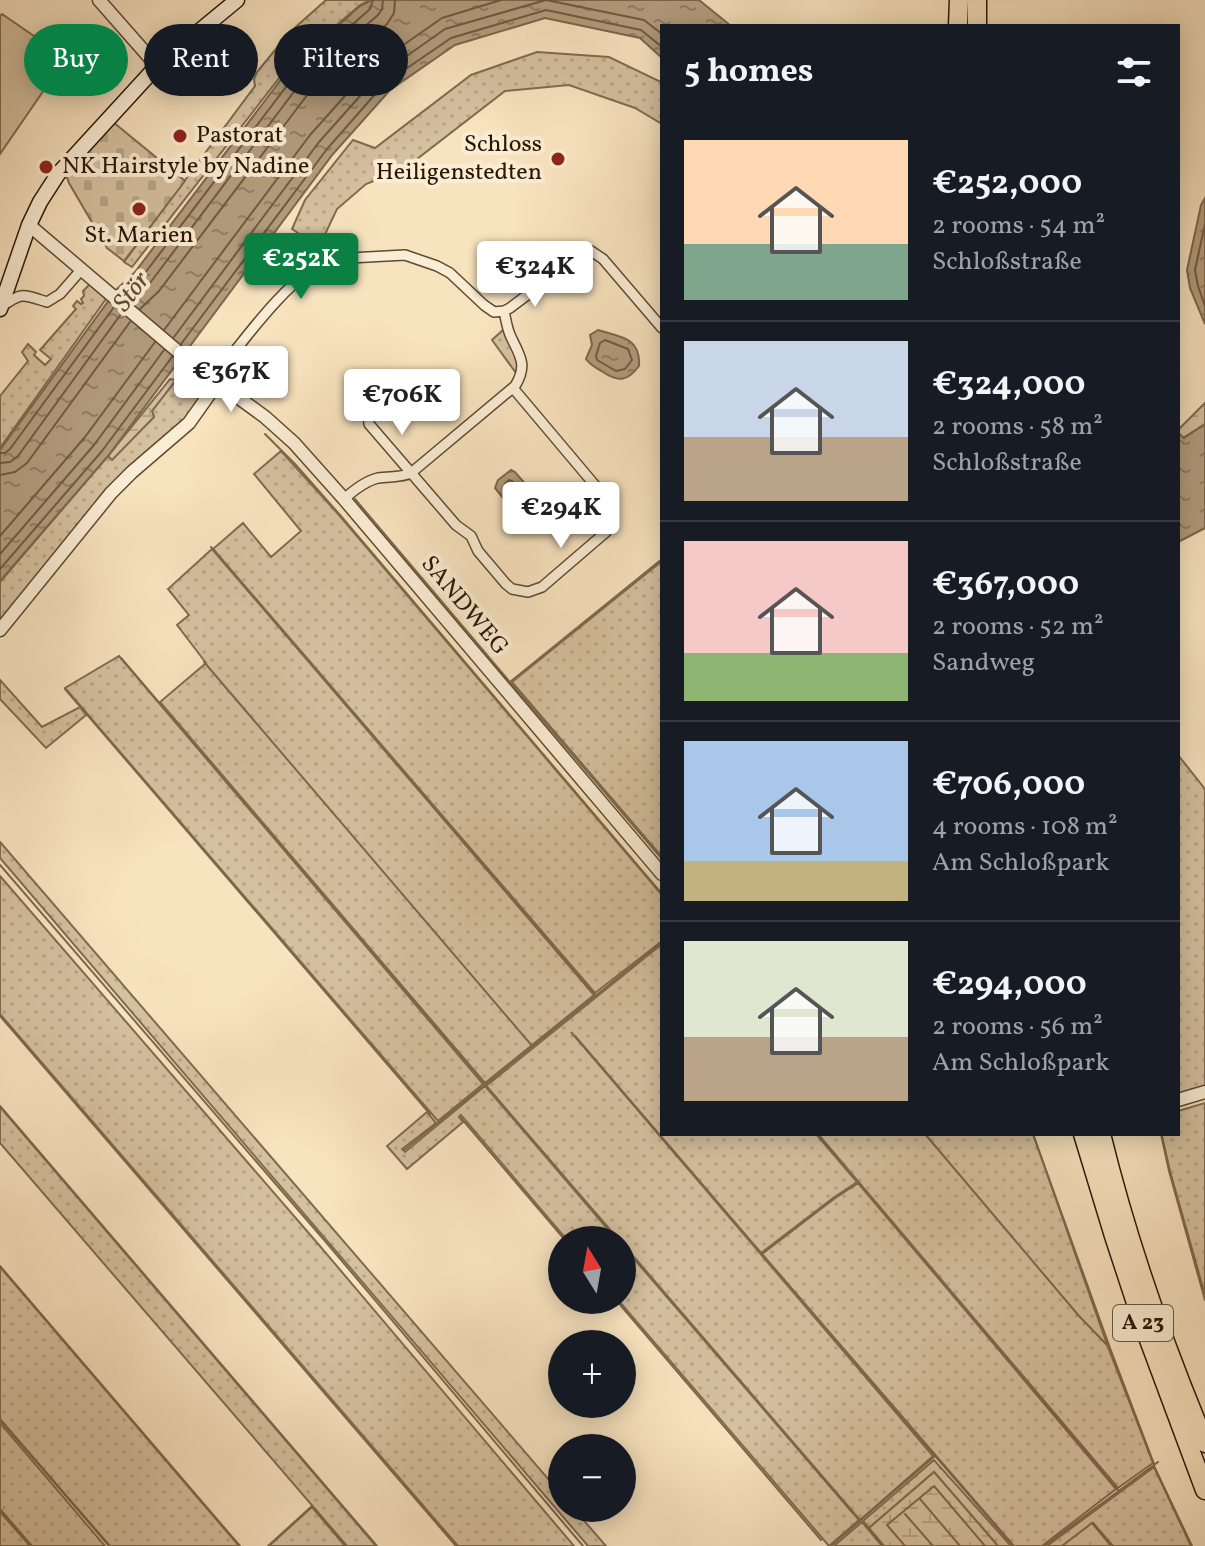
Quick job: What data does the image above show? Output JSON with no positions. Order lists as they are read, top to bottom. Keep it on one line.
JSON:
{"streets":{"highway":["A 23"],"street":["SANDWEG"]},"water":["Stör"],"places":["Pastorat","Schloss Heiligenstedten","NK Hairstyle by Nadine","St. Marien"],"north":"top","page":{"chip":["Buy","Rent","Filters"],"heading":"5 homes","list":[{"name":"€252,000","note":"2 rooms · 54 m² · Schloßstraße"},{"name":"€324,000","note":"2 rooms · 58 m² · Schloßstraße"},{"name":"€367,000","note":"2 rooms · 52 m² · Sandweg"},{"name":"€706,000","note":"4 rooms · 108 m² · Am Schloßpark"},{"name":"€294,000","note":"2 rooms · 56 m² · Am Schloßpark"}],"price":["€252K","€324K","€367K","€706K","€294K"],"map_buttons":["+","−"]}}
